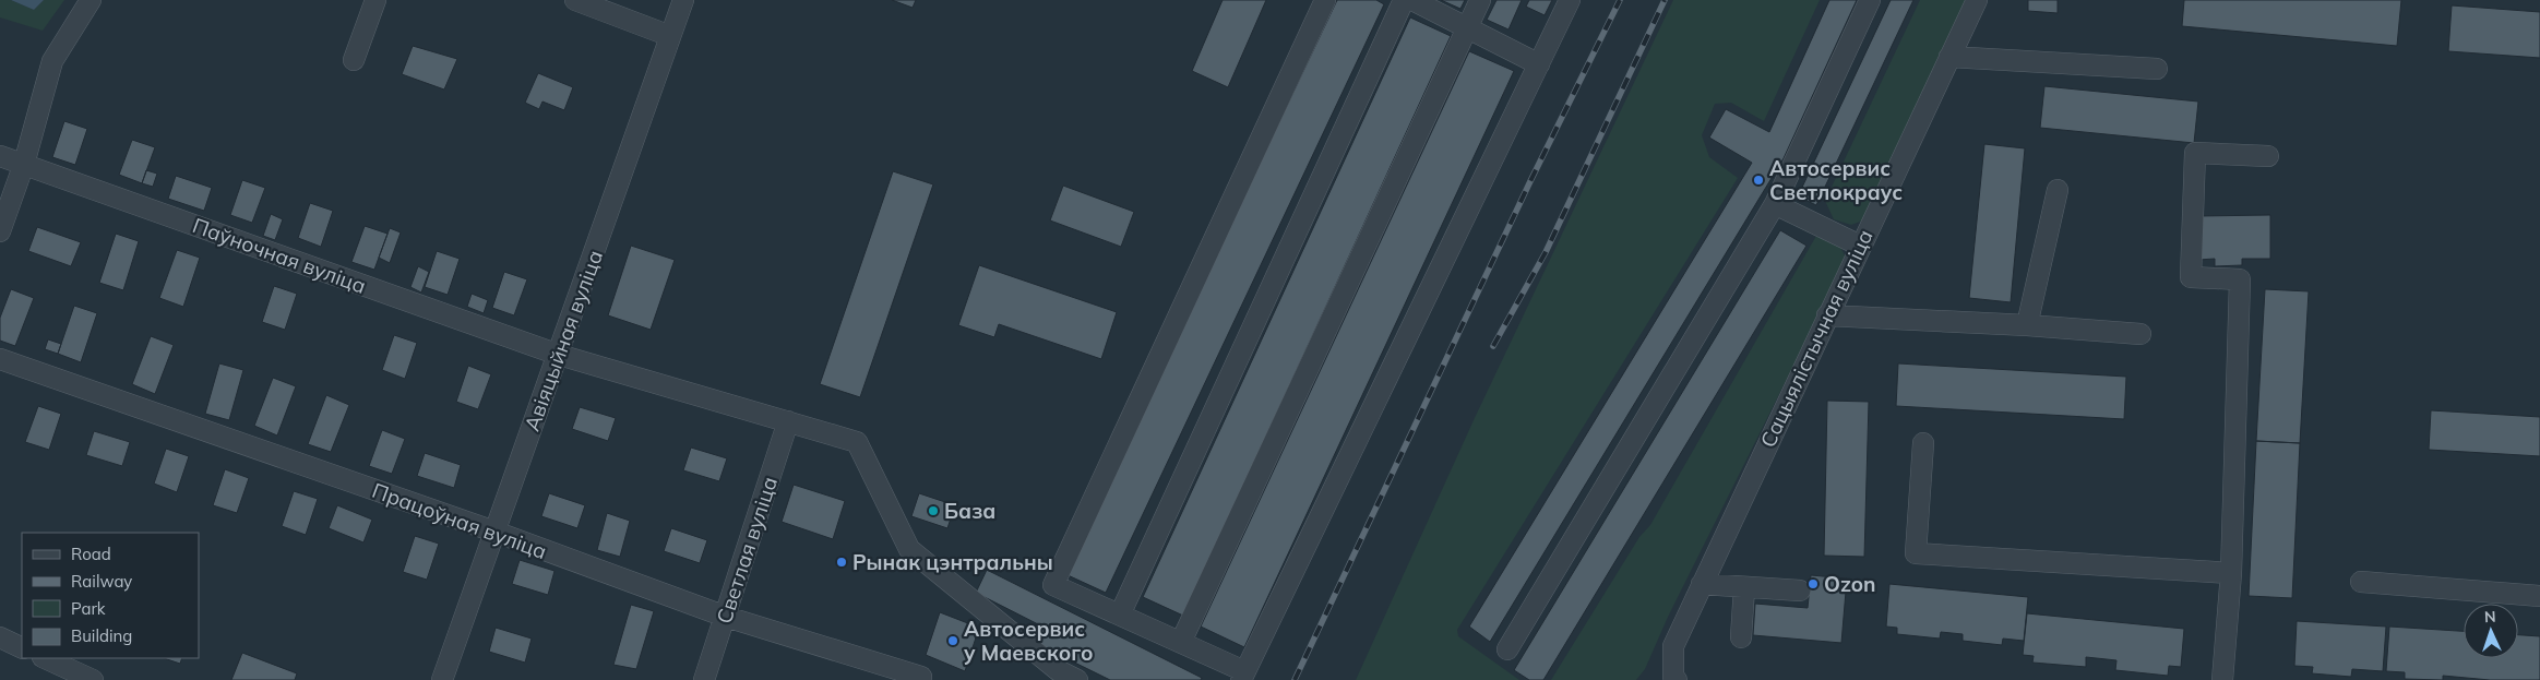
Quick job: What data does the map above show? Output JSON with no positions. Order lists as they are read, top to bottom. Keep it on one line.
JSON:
{"streets":{"street":["Паўночная вуліца","Сацыялістычная вуліца","Авіяцыйная вуліца","Працоўная вуліца","Светлая вуліца"]},"crossings":[["Паўночная вуліца","Авіяцыйная вуліца"],["Паўночная вуліца","Светлая вуліца"],["Авіяцыйная вуліца","Працоўная вуліца"],["Працоўная вуліца","Светлая вуліца"]],"places":["Автосервис Светлокраус","База","Рынак цэнтральны","Ozon","Автосервис у Маевского"],"legend":["Road","Railway","Park","Building"],"north":"top"}
